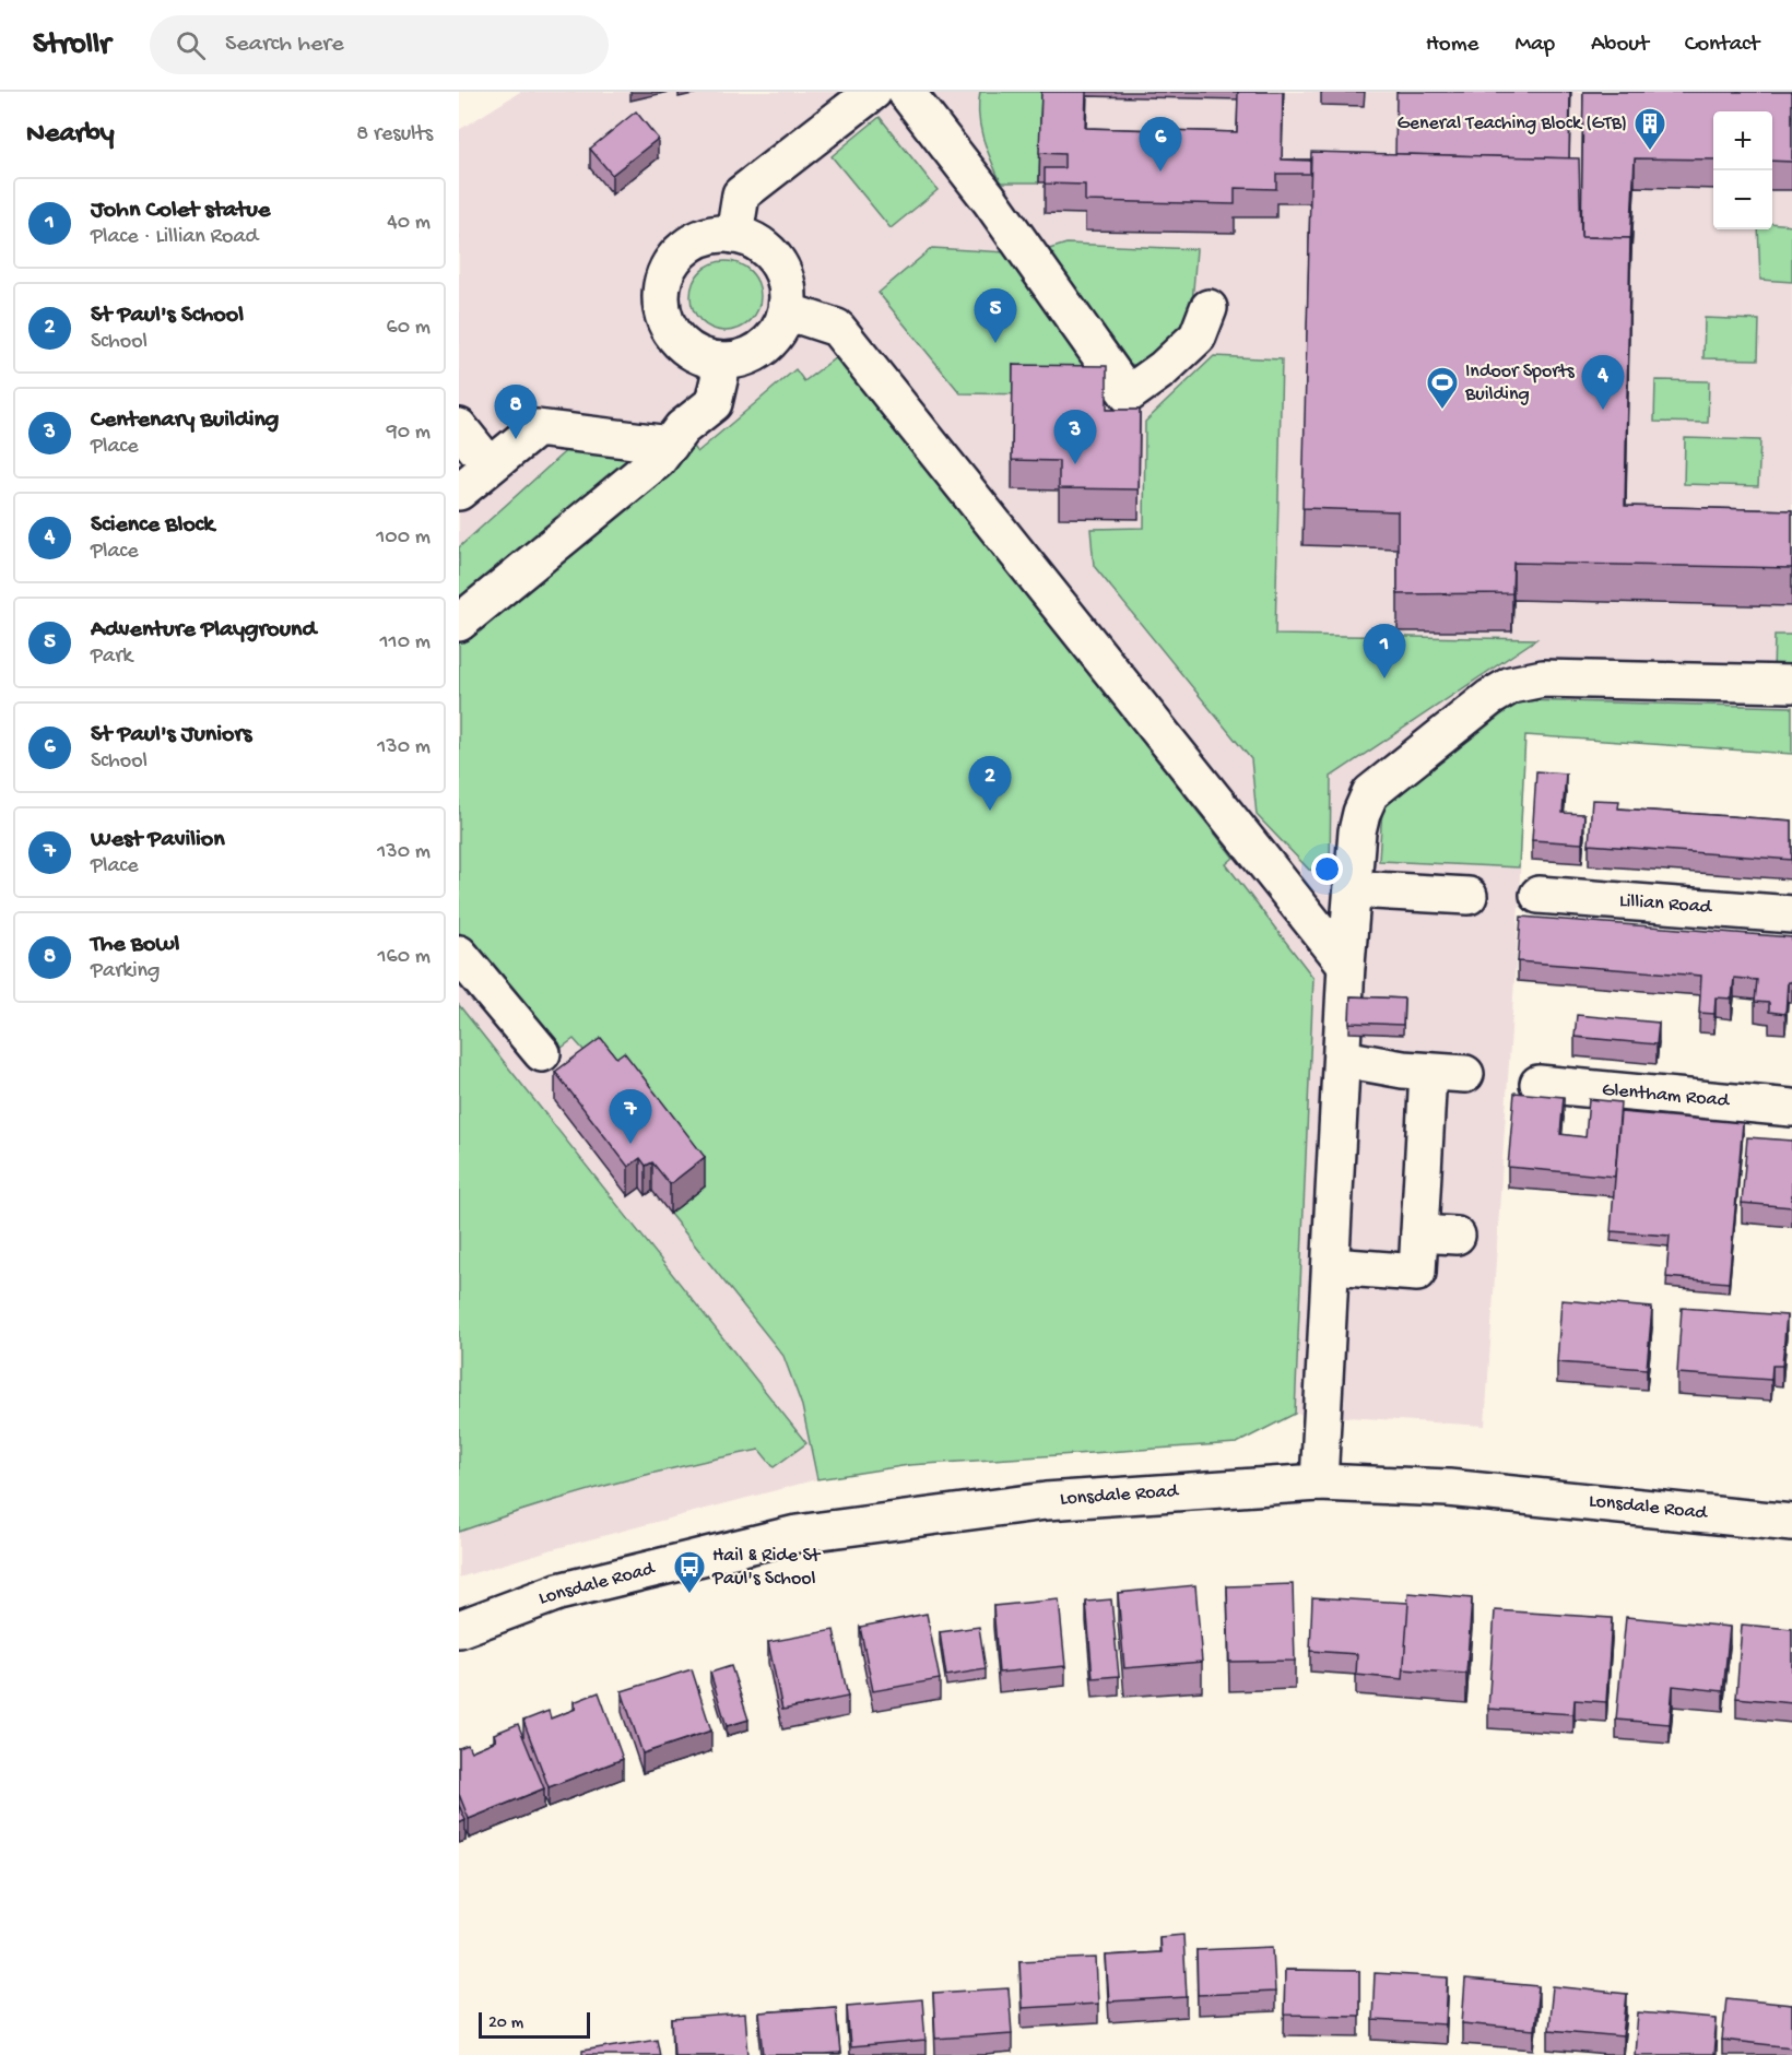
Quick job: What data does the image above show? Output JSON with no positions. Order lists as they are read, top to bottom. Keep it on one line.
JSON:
{"streets":{"main road":["Lillian Road","Glentham Road","Lonsdale Road"]},"places":{"building":["General Teaching Block (GTB)"],"sports":["Indoor Sports Building"],"bus stop":["Hail & Ride St Paul's School"]},"scale_bar":"20 m","page":{"header":"Strollr","search":"Search here","nav":["Home","Map","About","Contact"],"heading":["Nearby","8 results"],"map_buttons":["+","−"],"pins":["6","5","4","8","3","1","2","7"],"list":[{"mark":"1","name":"John Colet statue","note":"Place · Lillian Road","value":"40 m"},{"mark":"2","name":"St Paul's School","note":"School","value":"60 m"},{"mark":"3","name":"Centenary Building","note":"Place","value":"90 m"},{"mark":"4","name":"Science Block","note":"Place","value":"100 m"},{"mark":"5","name":"Adventure Playground","note":"Park","value":"110 m"},{"mark":"6","name":"St Paul's Juniors","note":"School","value":"130 m"},{"mark":"7","name":"West Pavilion","note":"Place","value":"130 m"},{"mark":"8","name":"The Bowl","note":"Parking","value":"160 m"}],"scale":"20 m"}}
